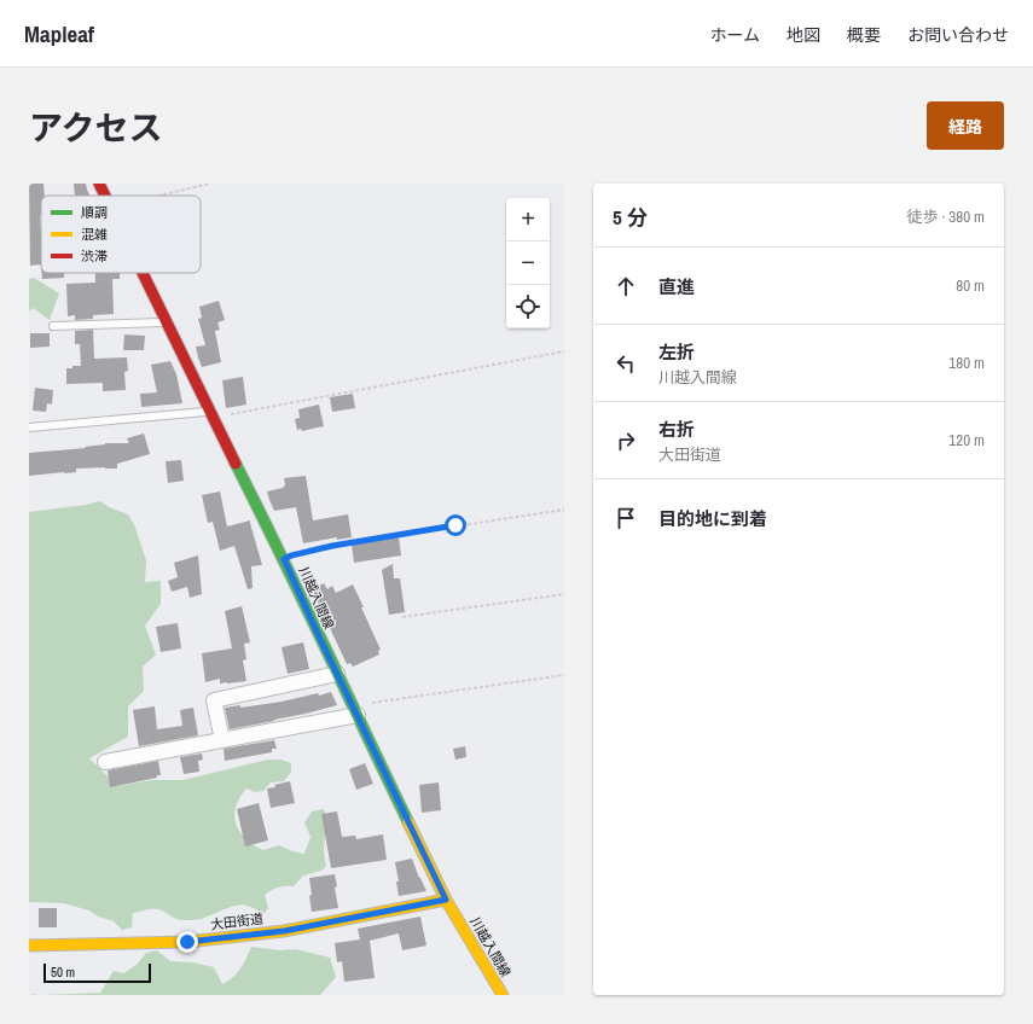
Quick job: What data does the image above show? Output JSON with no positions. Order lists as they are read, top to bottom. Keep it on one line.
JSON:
{"streets":{"main road":["川越入間線","大田街道"]},"crossings":[["川越入間線","大田街道"]],"legend":["順調","混雑","渋滞"],"scale_bar":"50 m","page":{"header":"Mapleaf","nav":["ホーム","地図","概要","お問い合わせ"],"title":"アクセス","buttons":"経路","heading":["5 分","徒歩 · 380 m"],"map_buttons":["+","−"],"list":[["直進","80 m"],["左折","川越入間線","180 m"],["右折","大田街道","120 m"],"目的地に到着"],"scale":"50 m"}}
